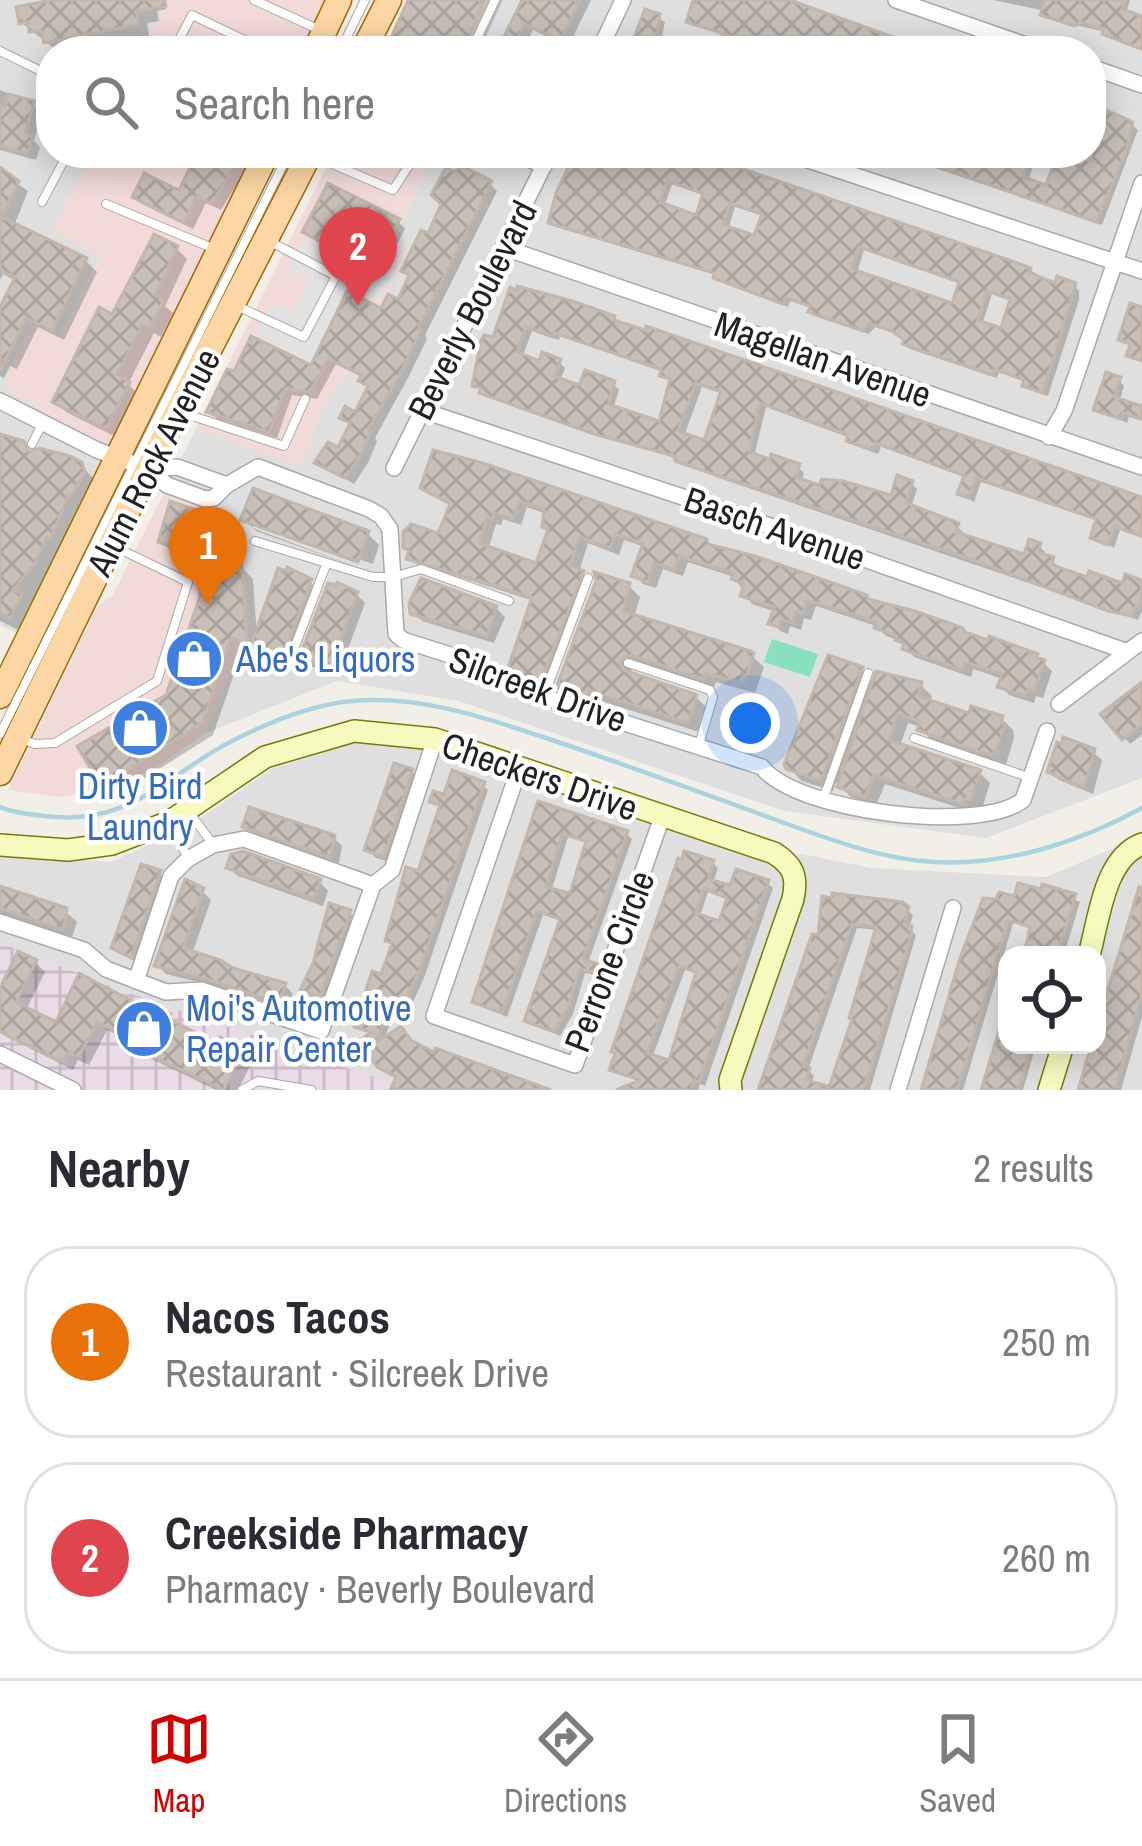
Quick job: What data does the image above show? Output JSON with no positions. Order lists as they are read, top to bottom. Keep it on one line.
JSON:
{"streets":{"main road":["Alum Rock Avenue"],"street":["Beverly Boulevard","Magellan Avenue","Basch Avenue","Silcreek Drive","Checkers Drive","Perrone Circle"]},"crossings":[["Beverly Boulevard","Magellan Avenue"],["Beverly Boulevard","Basch Avenue"],["Alum Rock Avenue","Silcreek Drive"],["Checkers Drive","Perrone Circle"]],"places":{"shop":["Abe's Liquors","Dirty Bird Laundry","Moi's Automotive Repair Center"]},"page":{"search":"Search here","pins":["2","1"],"heading":["Nearby","2 results"],"list":[{"mark":"1","name":"Nacos Tacos","note":"Restaurant · Silcreek Drive","value":"250 m"},{"mark":"2","name":"Creekside Pharmacy","note":"Pharmacy · Beverly Boulevard","value":"260 m"}],"nav":["Map","Directions","Saved"]}}
